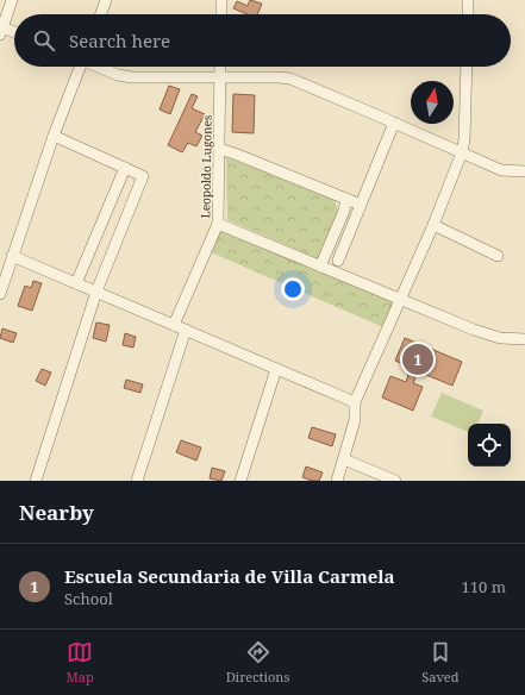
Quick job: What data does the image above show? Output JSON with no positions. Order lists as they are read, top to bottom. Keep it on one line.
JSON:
{"streets":{"street":["Leopoldo Lugones"]},"north":"top","page":{"search":"Search here","pins":"1","heading":"Nearby","list":[{"mark":"1","name":"Escuela Secundaria de Villa Carmela","note":"School","value":"110 m"}],"nav":["Map","Directions","Saved"]}}
